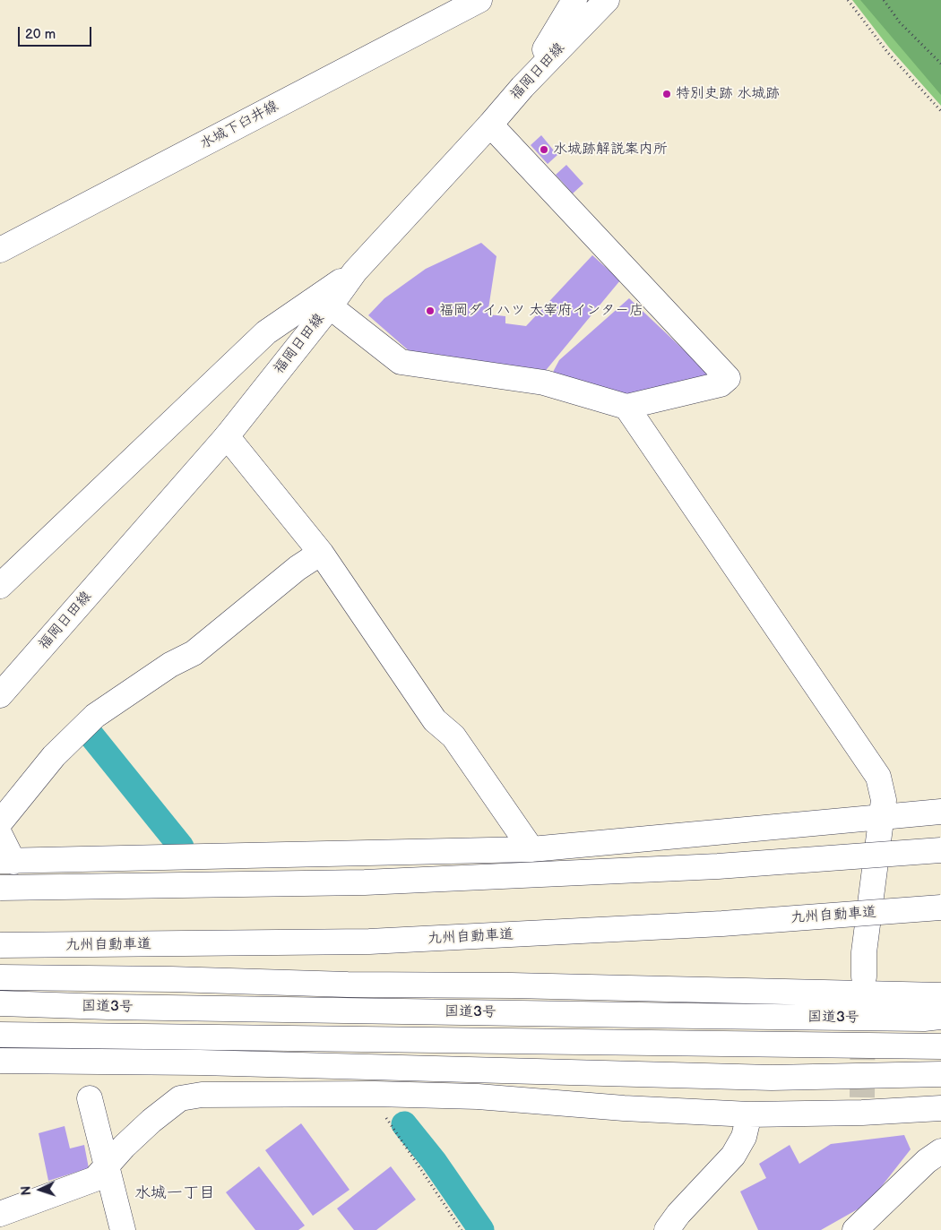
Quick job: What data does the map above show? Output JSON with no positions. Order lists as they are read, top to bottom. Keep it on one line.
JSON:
{"streets":{"main road":["福岡日田線","水城下臼井線","九州自動車道","国道3号"]},"districts":["水城一丁目"],"places":["特別史跡 水城跡","水城跡解説案内所","福岡ダイハツ 太宰府インタ－店"],"scale_bar":"20 m","north":"left"}
